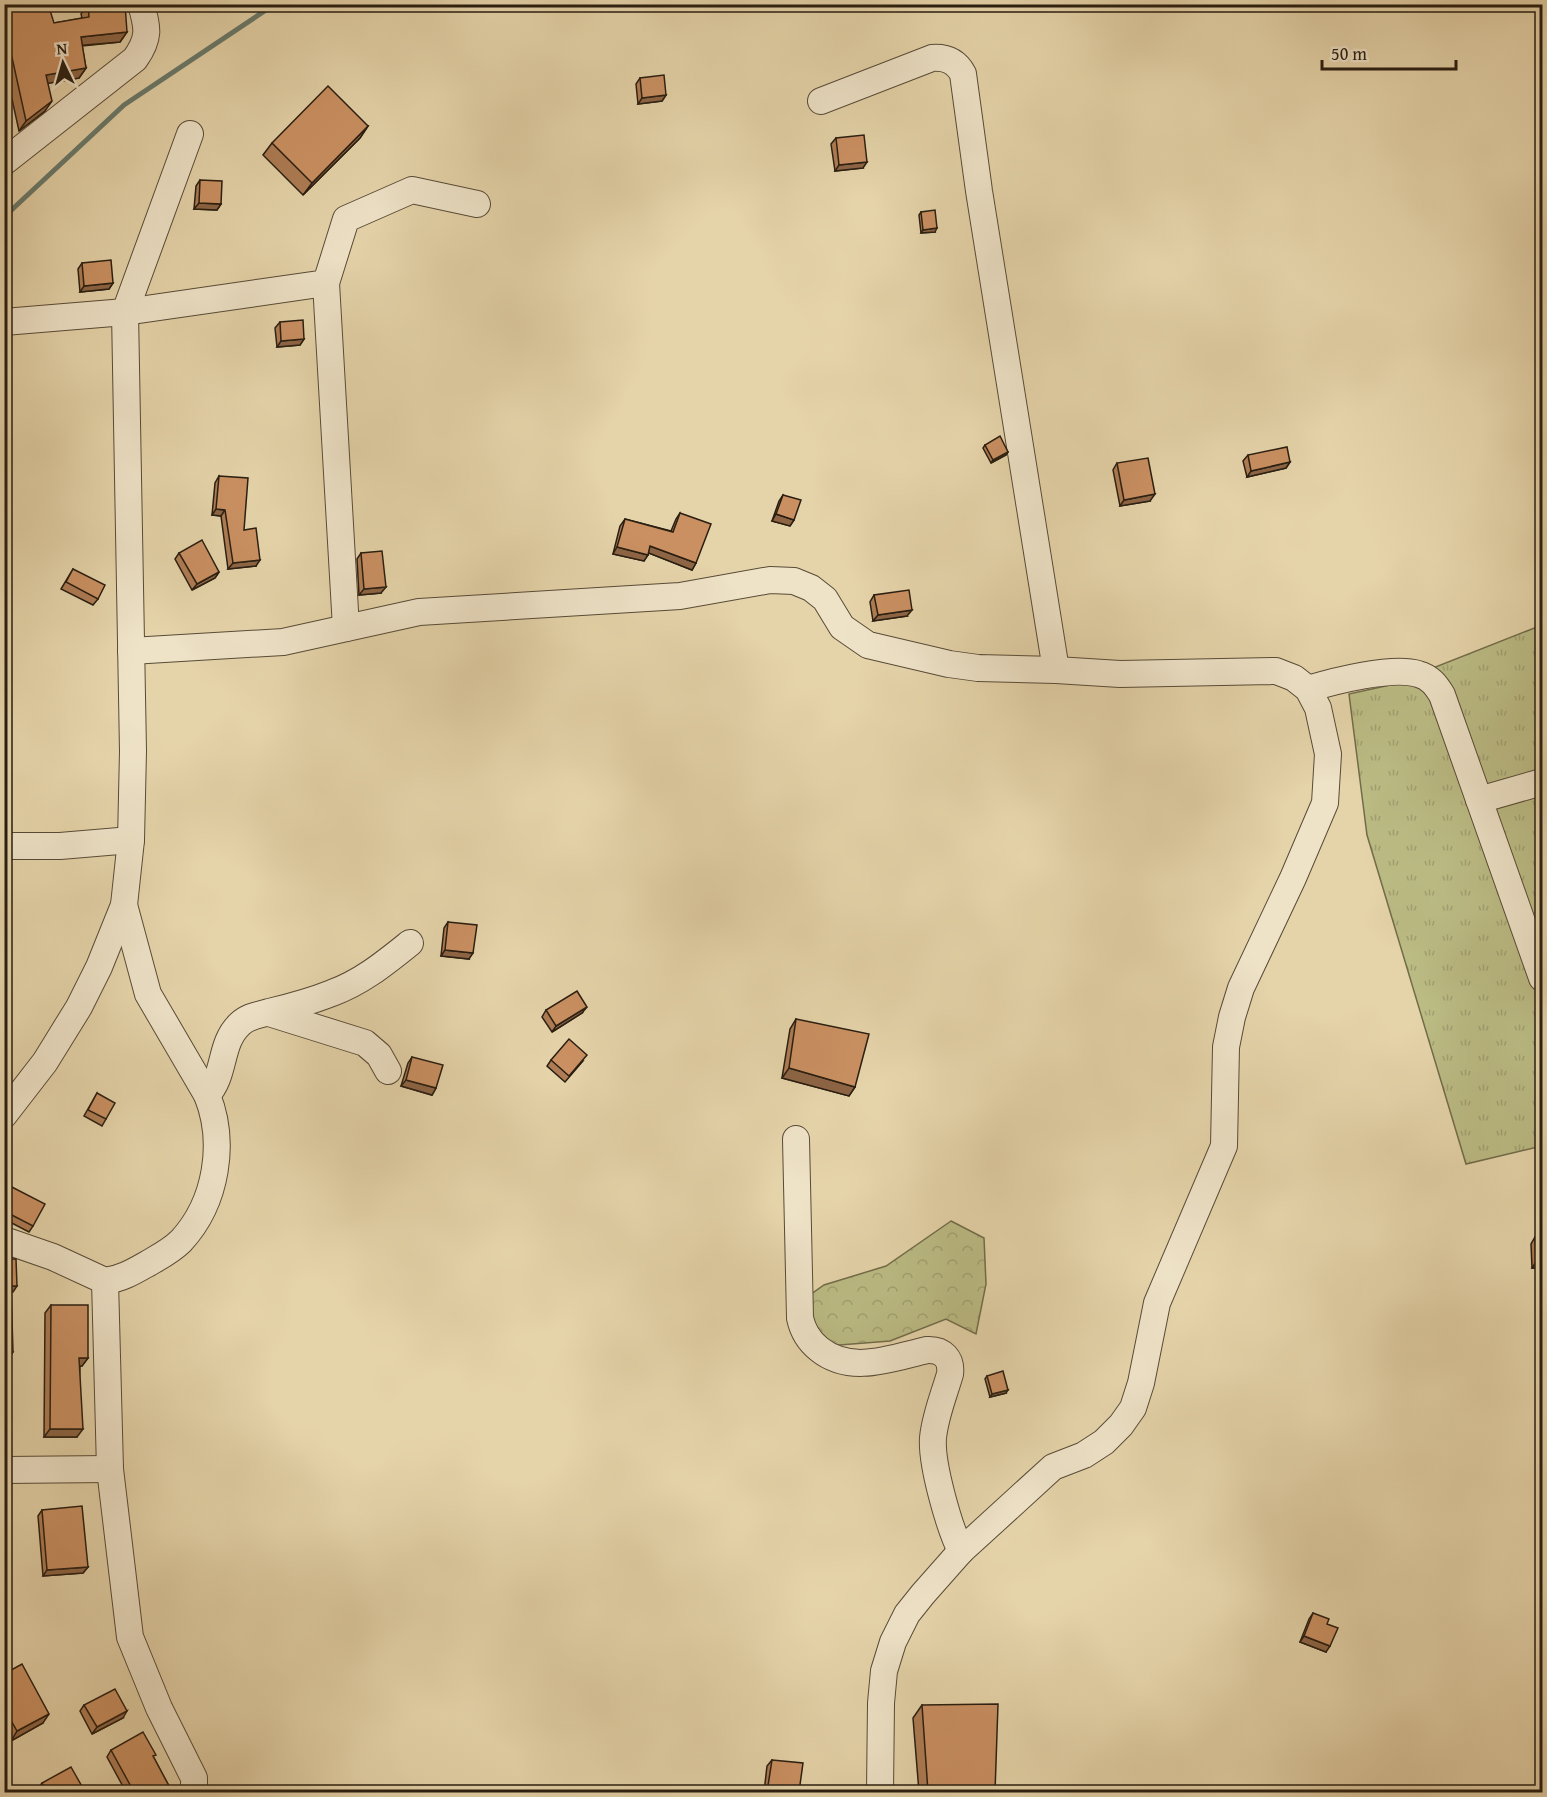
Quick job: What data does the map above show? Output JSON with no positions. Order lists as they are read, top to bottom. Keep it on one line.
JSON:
{"scale_bar":"50 m","north":"top"}
